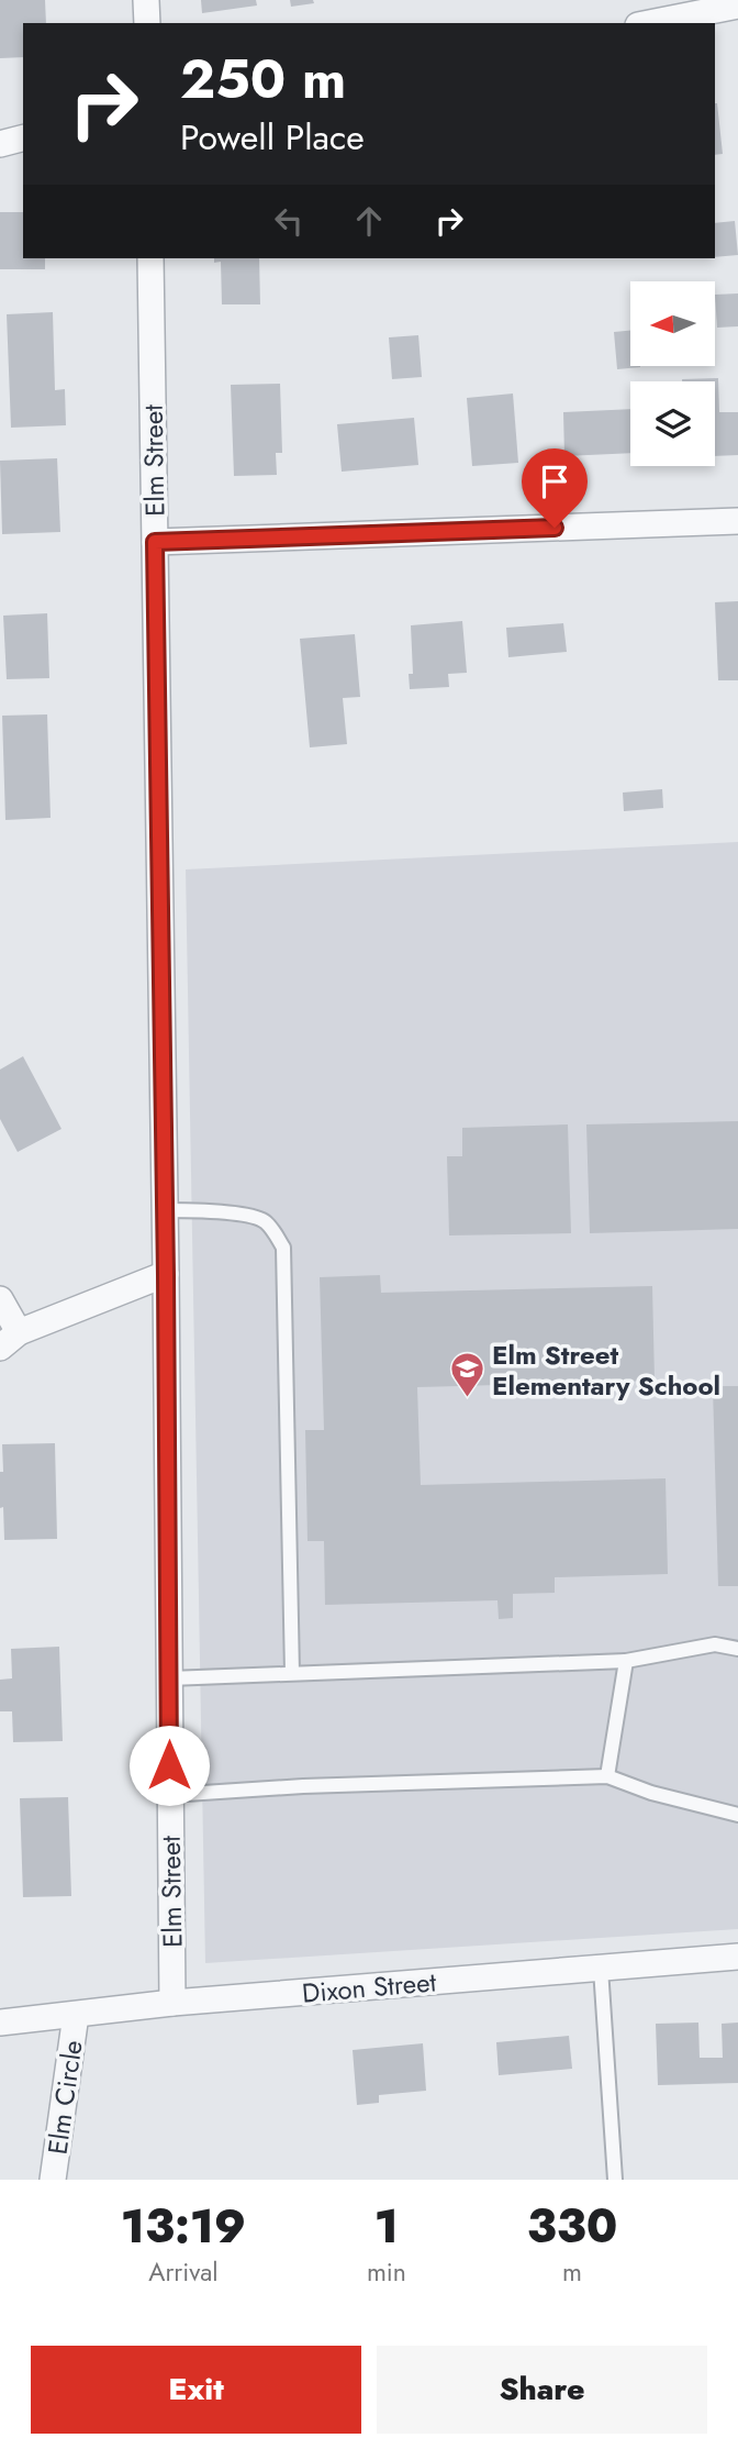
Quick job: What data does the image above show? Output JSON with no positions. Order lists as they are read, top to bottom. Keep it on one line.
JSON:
{"streets":{"street":["Elm Street","Dixon Street","Elm Circle"]},"crossings":[["Elm Street","Dixon Street"],["Dixon Street","Elm Circle"]],"places":{"school or university":["Elm Street Elementary School"]},"north":"left","page":{"turn":["250 m","Powell Place"],"eta":["13:19","Arrival","1","min","330","m"],"buttons":["Exit","Share"]}}
